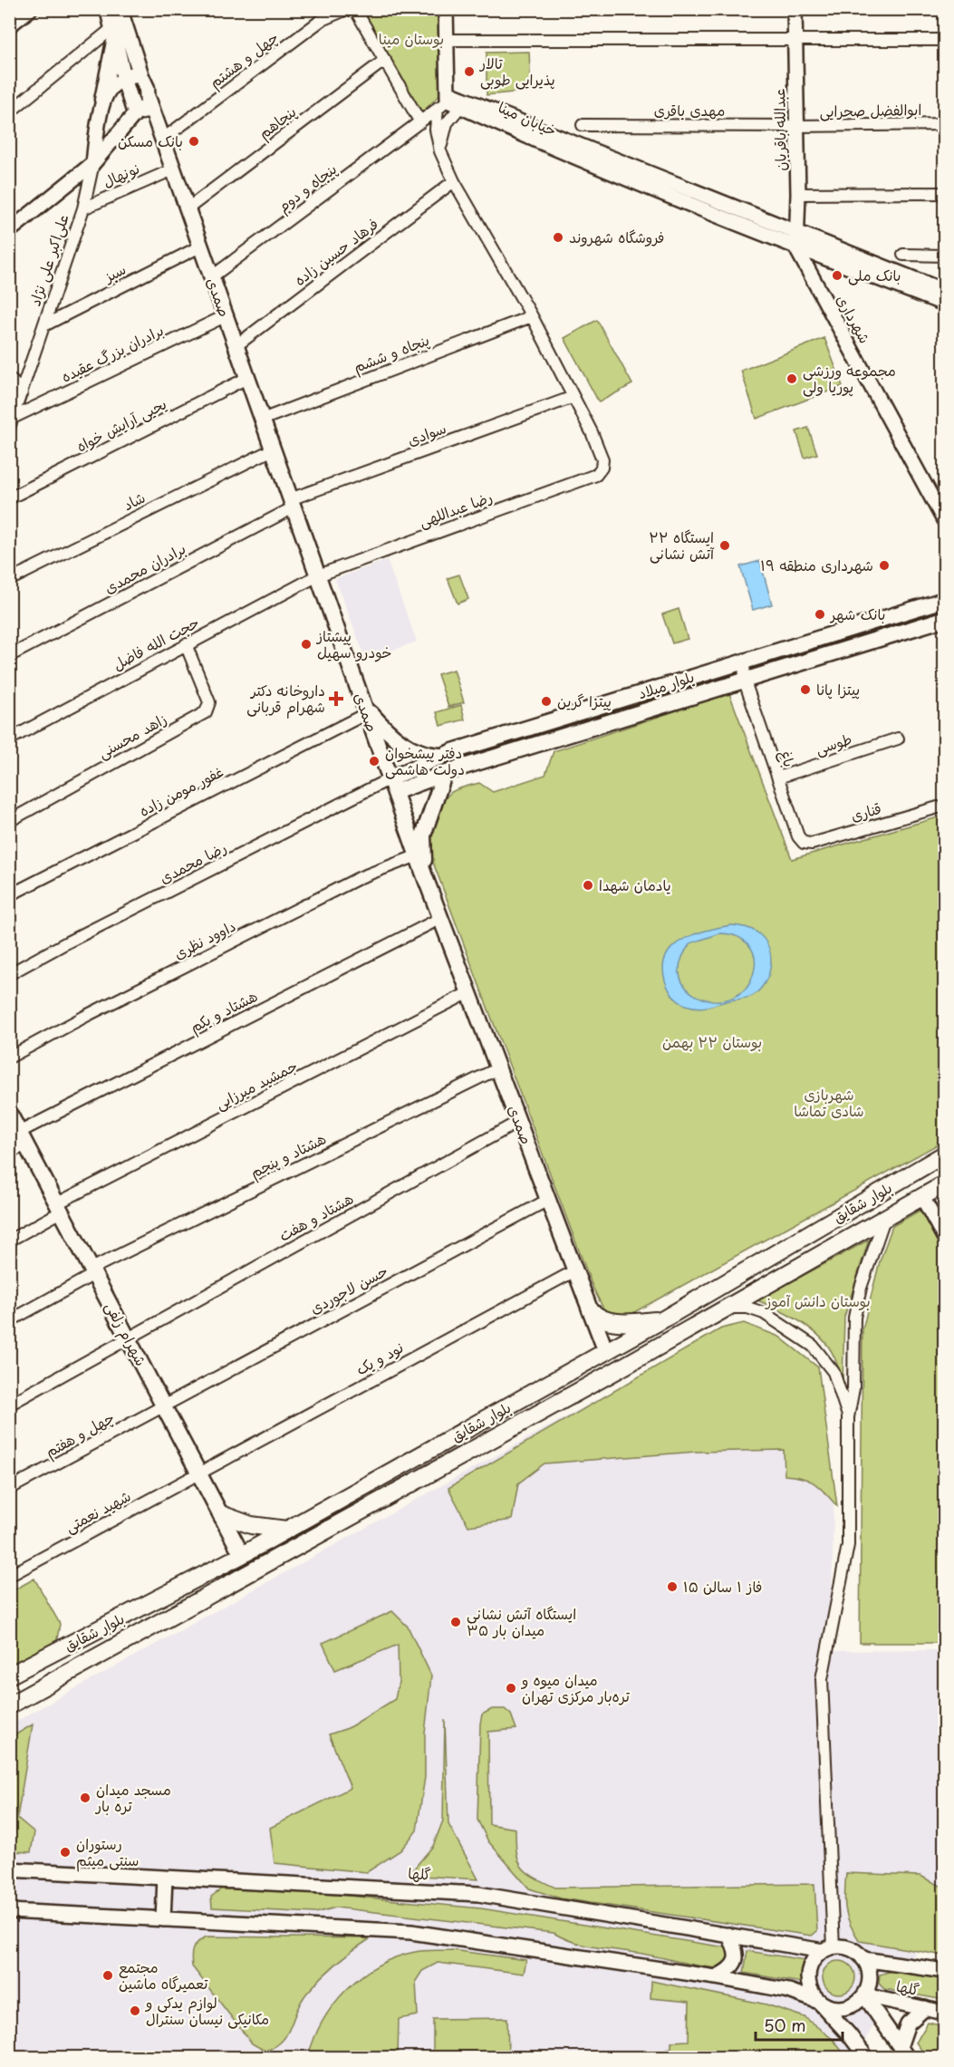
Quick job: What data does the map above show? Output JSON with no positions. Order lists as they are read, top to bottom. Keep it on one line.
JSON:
{"streets":{"main road":["صمدی","بلوار میلاد","بلوار شقایق","شهرام زلفی"],"street":["چهل و هشتم","مهدی باقری","ابوالفضل صحرایی","خیابان مینا","پنجاهم","عبدالله باقریان","نونهال","پنجاه و دوم","فرهاد حسین زاده","علی‌اکبر علی نژاد","سبز","شهرداری","برادران بزرگ عقیده","پنجاه و ششم","یحیی آرایش خواه","سوادی","شاد","رضا عبداللهی","برادران محمدی","حجت الله فاضل","زاهد محسنی","طوسی","باغ","غفور مومن زاده","قناری","رضا محمدی","داوود نظری","هشتاد و یکم","جمشید میرزایی","هشتاد و پنجم","هشتاد و هفت","حسن لاجوردی","نود و یک","چهل و هفتم","شهید نعمتی","گلها"]},"crossings":[["چهل و هشتم","صمدی"],["مهدی باقری","ابوالفضل صحرایی"],["مهدی باقری","عبدالله باقریان"],["ابوالفضل صحرایی","عبدالله باقریان"],["خیابان مینا","عبدالله باقریان"],["خیابان مینا","پنجاه و دوم"],["خیابان مینا","شهرداری"],["پنجاهم","صمدی"],["عبدالله باقریان","شهرداری"],["نونهال","علی‌اکبر علی نژاد"],["نونهال","صمدی"],["پنجاه و دوم","صمدی"],["فرهاد حسین زاده","صمدی"],["علی‌اکبر علی نژاد","سبز"],["علی‌اکبر علی نژاد","برادران بزرگ عقیده"],["سبز","صمدی"],["صمدی","برادران بزرگ عقیده"],["صمدی","پنجاه و ششم"],["صمدی","یحیی آرایش خواه"],["صمدی","سوادی"],["صمدی","شاد"],["صمدی","رضا عبداللهی"],["صمدی","برادران محمدی"],["صمدی","حجت الله فاضل"],["صمدی","بلوار میلاد"],["صمدی","غفور مومن زاده"],["صمدی","رضا محمدی"],["صمدی","داوود نظری"],["صمدی","هشتاد و یکم"],["صمدی","جمشید میرزایی"],["صمدی","هشتاد و پنجم"],["صمدی","بلوار شقایق"],["صمدی","هشتاد و هفت"],["صمدی","حسن لاجوردی"],["صمدی","نود و یک"],["سوادی","رضا عبداللهی"],["سوادی","برادران محمدی"],["رضا عبداللهی","حجت الله فاضل"],["حجت الله فاضل","زاهد محسنی"],["بلوار میلاد","باغ"],["بلوار میلاد","رضا محمدی"],["طوسی","باغ"],["باغ","قناری"],["هشتاد و یکم","شهرام زلفی"],["جمشید میرزایی","شهرام زلفی"],["هشتاد و پنجم","شهرام زلفی"],["بلوار شقایق","شهرام زلفی"],["هشتاد و هفت","شهرام زلفی"],["حسن لاجوردی","شهرام زلفی"],["حسن لاجوردی","چهل و هفتم"],["شهرام زلفی","نود و یک"],["شهرام زلفی","چهل و هفتم"],["شهرام زلفی","شهید نعمتی"],["نود و یک","شهید نعمتی"]],"parks":["بوستان مینا","بوستان ۲۲ بهمن","شهربازی شادی تماشا","بوستان دانش آموز"],"places":{"other":["تالار پذیرایی طوبی","بانک مسکن","فروشگاه شهروند","بانک ملی","مجموعه ورزشی پوریا ولی","ایستگاه ۲۲ آتش نشانی","شهرداری منطقه ۱۹","بانک شهر","پیشتاز خودرو سهیل","پیتزا پانا","پیتزا گرین","دفتر پیشخوان دولت هاشمی","یادمان شهدا","فاز ۱ سالن ۱۵","ایستگاه آتش نشانی ۳۵ میدان بار","میدان میوه و تره‌بار مرکزی تهران","مسجد میدان تره بار","رستوران سنتی میثم","مجتمع تعمیرگاه ماشین","لوازم یدکی و مکانیکی نیسان سنترال"],"health":["داروخانه دکتر شهرام قربانی"]},"scale_bar":"50 m"}
